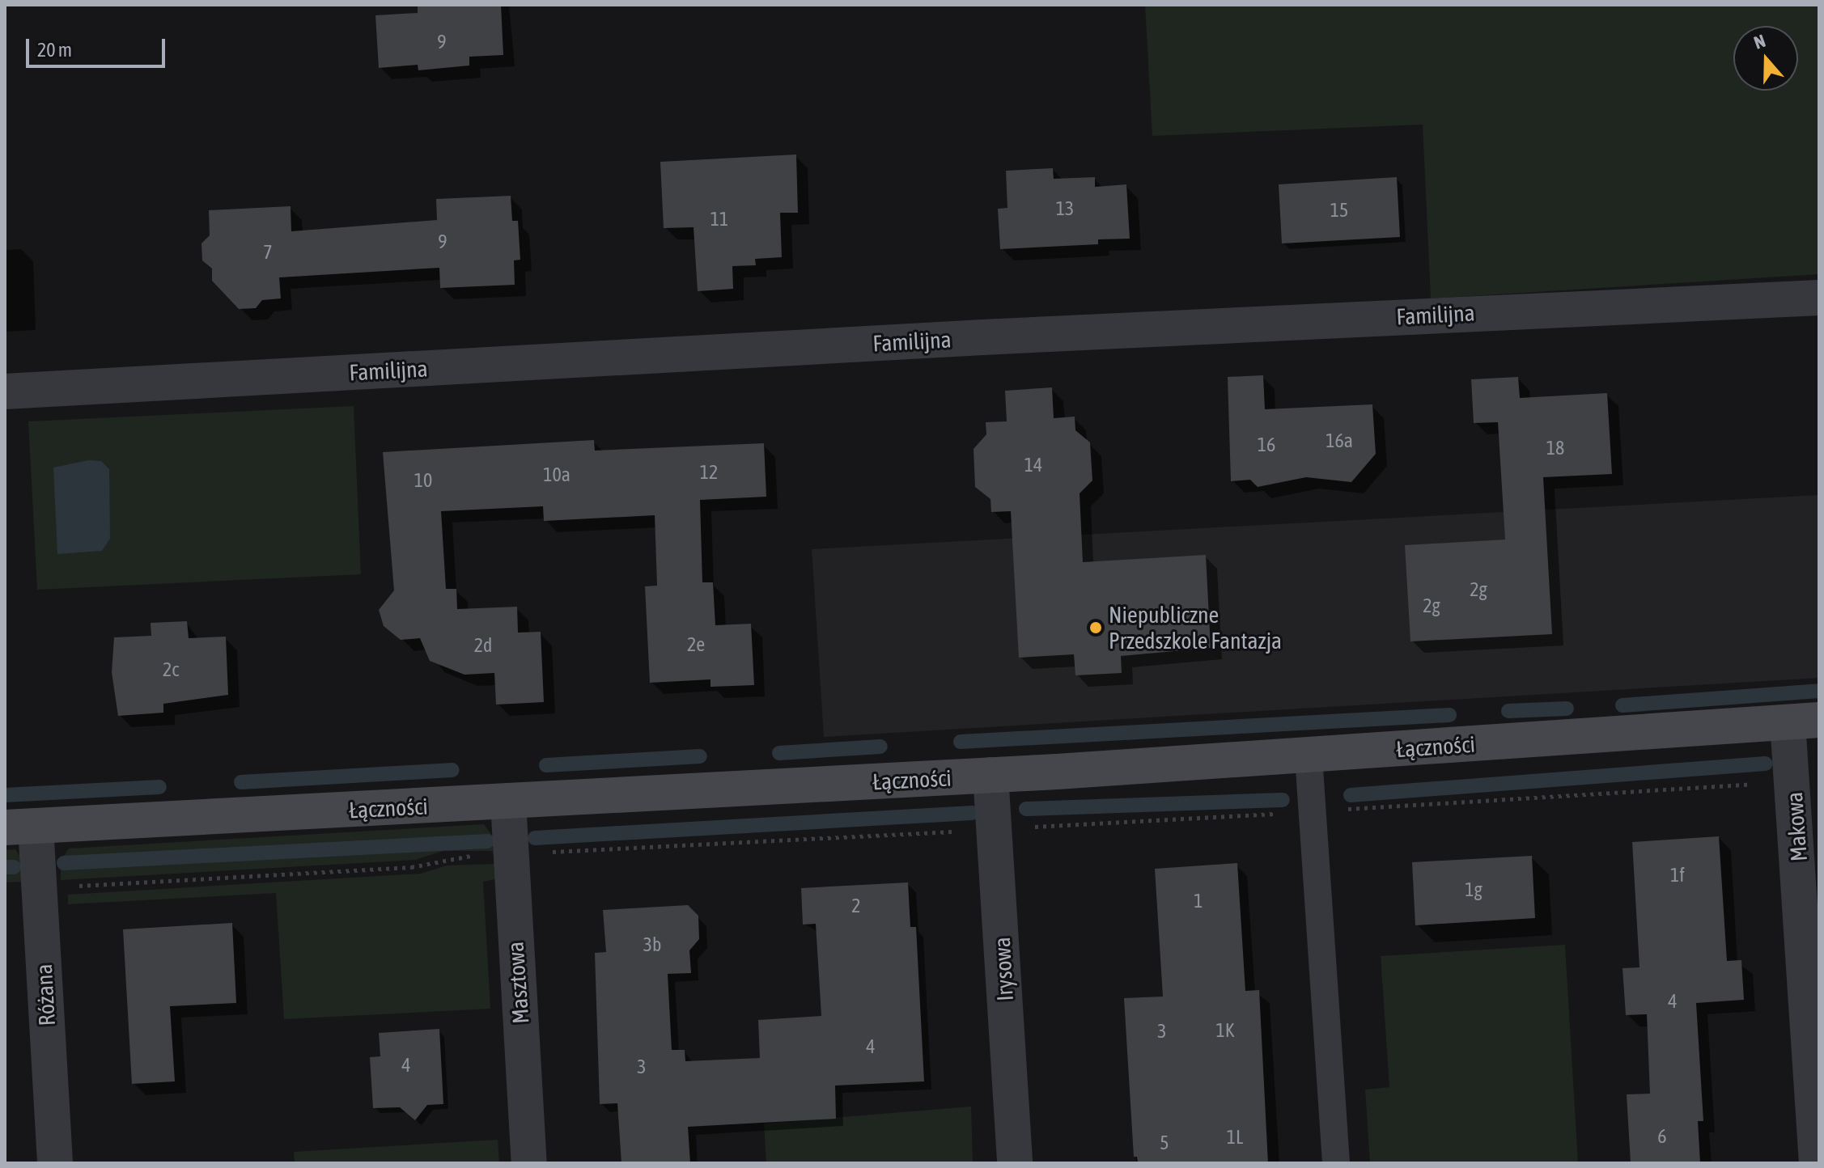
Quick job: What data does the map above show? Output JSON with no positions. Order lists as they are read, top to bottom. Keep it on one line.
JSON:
{"streets":{"street":["Familijna","Łączności","Makowa","Irysowa","Masztowa","Różana"]},"crossings":[["Łączności","Makowa"],["Łączności","Irysowa"],["Łączności","Masztowa"],["Łączności","Różana"]],"places":["Niepubliczne Przedszkole Fantazja"],"house_numbers":["9","13","15","11","9","7","16a","16","18","14","12","10a","10","2g","2g","2e","2d","2c","1f","1g","1","2","3b","4","1K","3","4","4","3","6","1L","5"],"scale_bar":"20 m","north":"top"}
